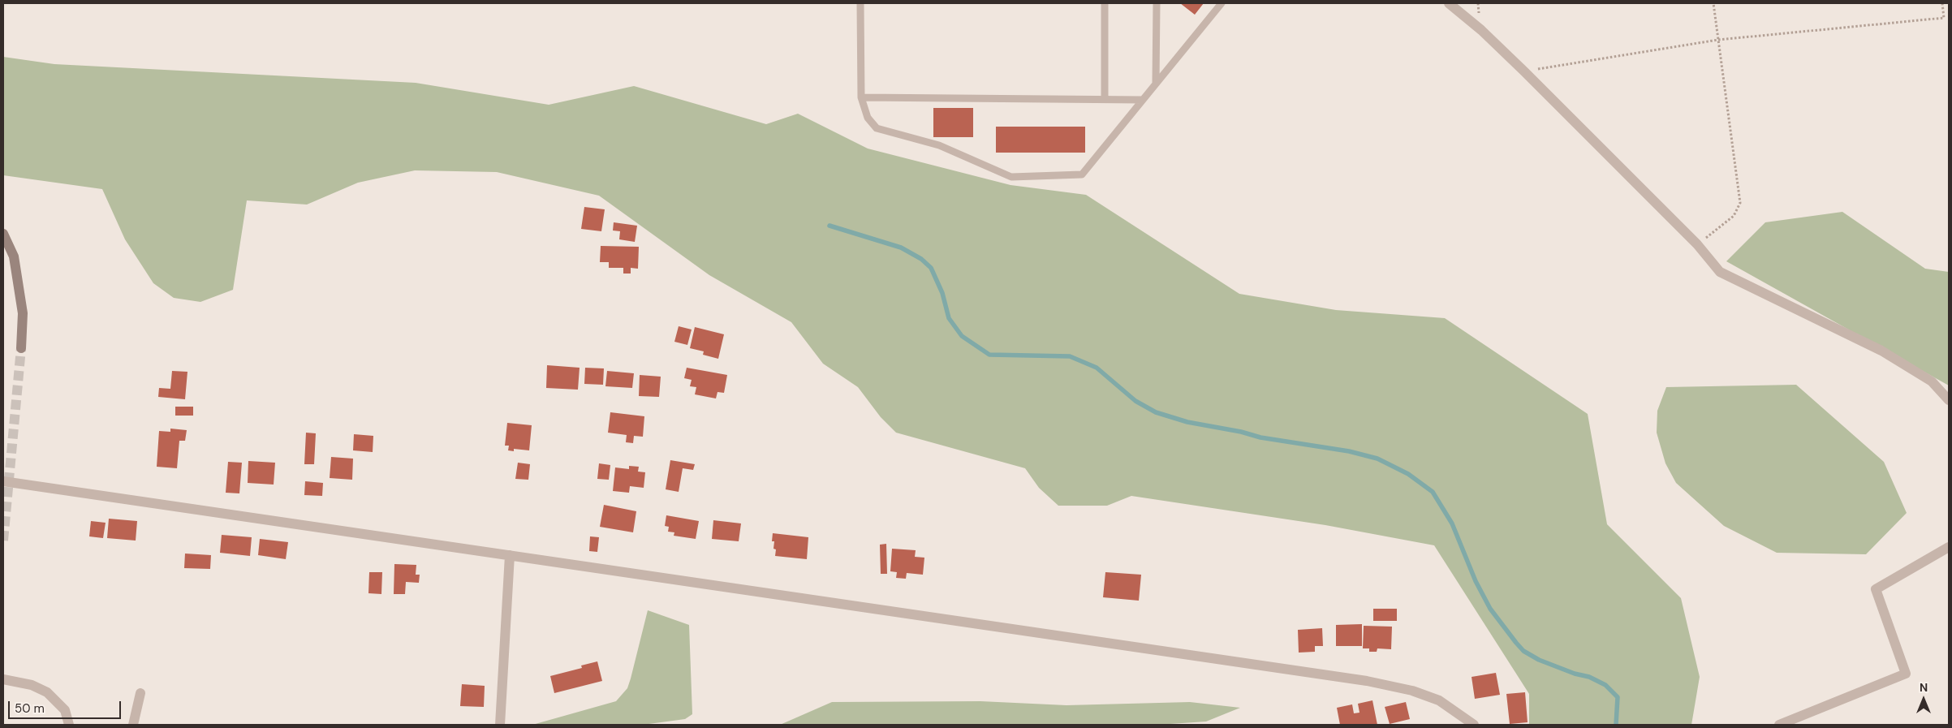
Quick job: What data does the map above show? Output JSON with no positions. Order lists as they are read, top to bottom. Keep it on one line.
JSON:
{"scale_bar":"50 m","north":"top"}
